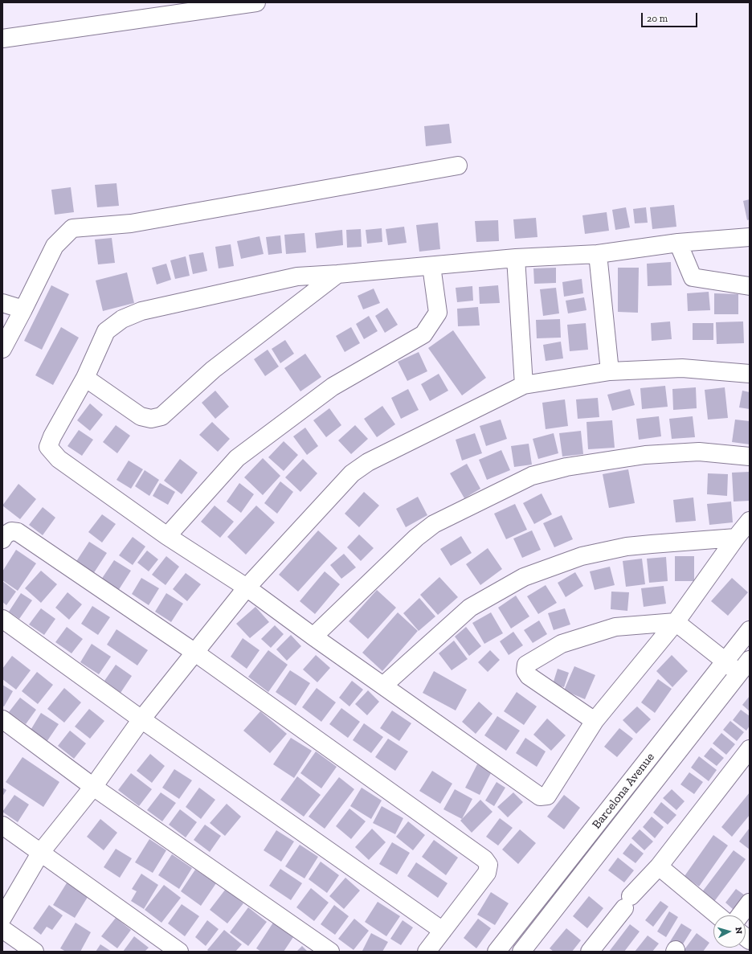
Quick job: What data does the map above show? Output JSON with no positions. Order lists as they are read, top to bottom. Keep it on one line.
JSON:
{"streets":{"street":["Barcelona Avenue"]},"scale_bar":"20 m","north":"right"}
